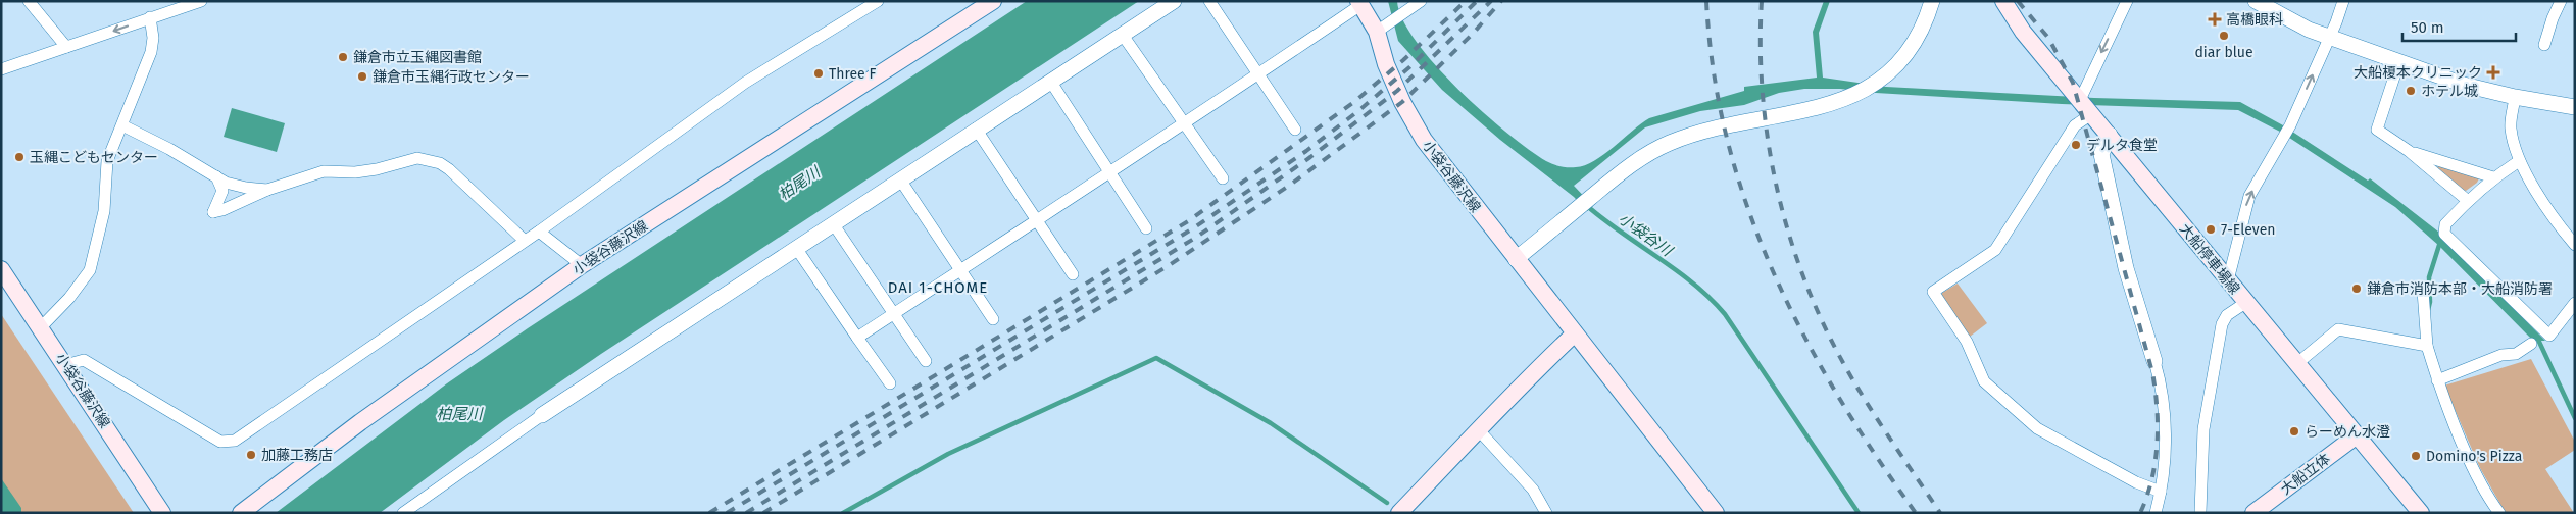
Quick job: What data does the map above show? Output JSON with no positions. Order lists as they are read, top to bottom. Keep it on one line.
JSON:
{"streets":{"main road":["小袋谷藤沢線","大船停車場線","大船立体"]},"crossings":[["大船停車場線","大船立体"]],"districts":["DAI 1-CHOME"],"water":["柏尾川","小袋谷川"],"places":{"health":["高橋眼科","大船榎本クリニック"],"other":["diar blue","鎌倉市立玉縄図書館","Three F","鎌倉市玉縄行政センター","ホテル城","デルタ食堂","玉縄こどもセンター","7-Eleven","鎌倉市消防本部・大船消防署","らーめん水澄","加藤工務店","Domino's Pizza"]},"scale_bar":"50 m"}
